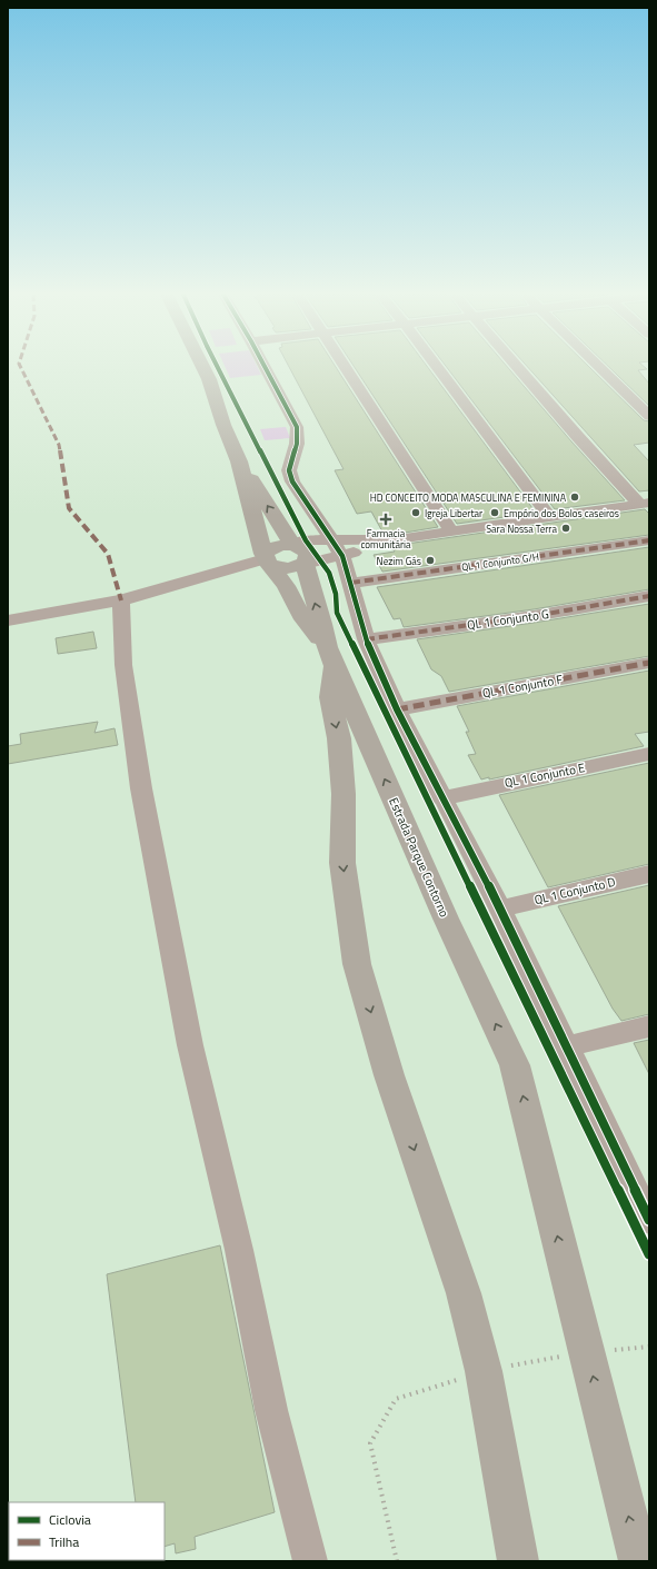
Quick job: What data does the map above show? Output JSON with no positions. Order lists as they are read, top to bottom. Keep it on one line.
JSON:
{"streets":{"main road":["Estrada Parque Contorno"],"street":["QL 1 Conjunto G/H","QL 1 Conjunto G","QL 1 Conjunto F","QL 1 Conjunto E","QL 1 Conjunto D"]},"places":{"other":["HD CONCEITO MODA MASCULINA E FEMININA","Igreja Libertar","Empório dos Bolos caseiros","Sara Nossa Terra","Nezim Gás"],"health":["Farmacia comunitária"]},"legend":["Ciclovia","Trilha"]}
